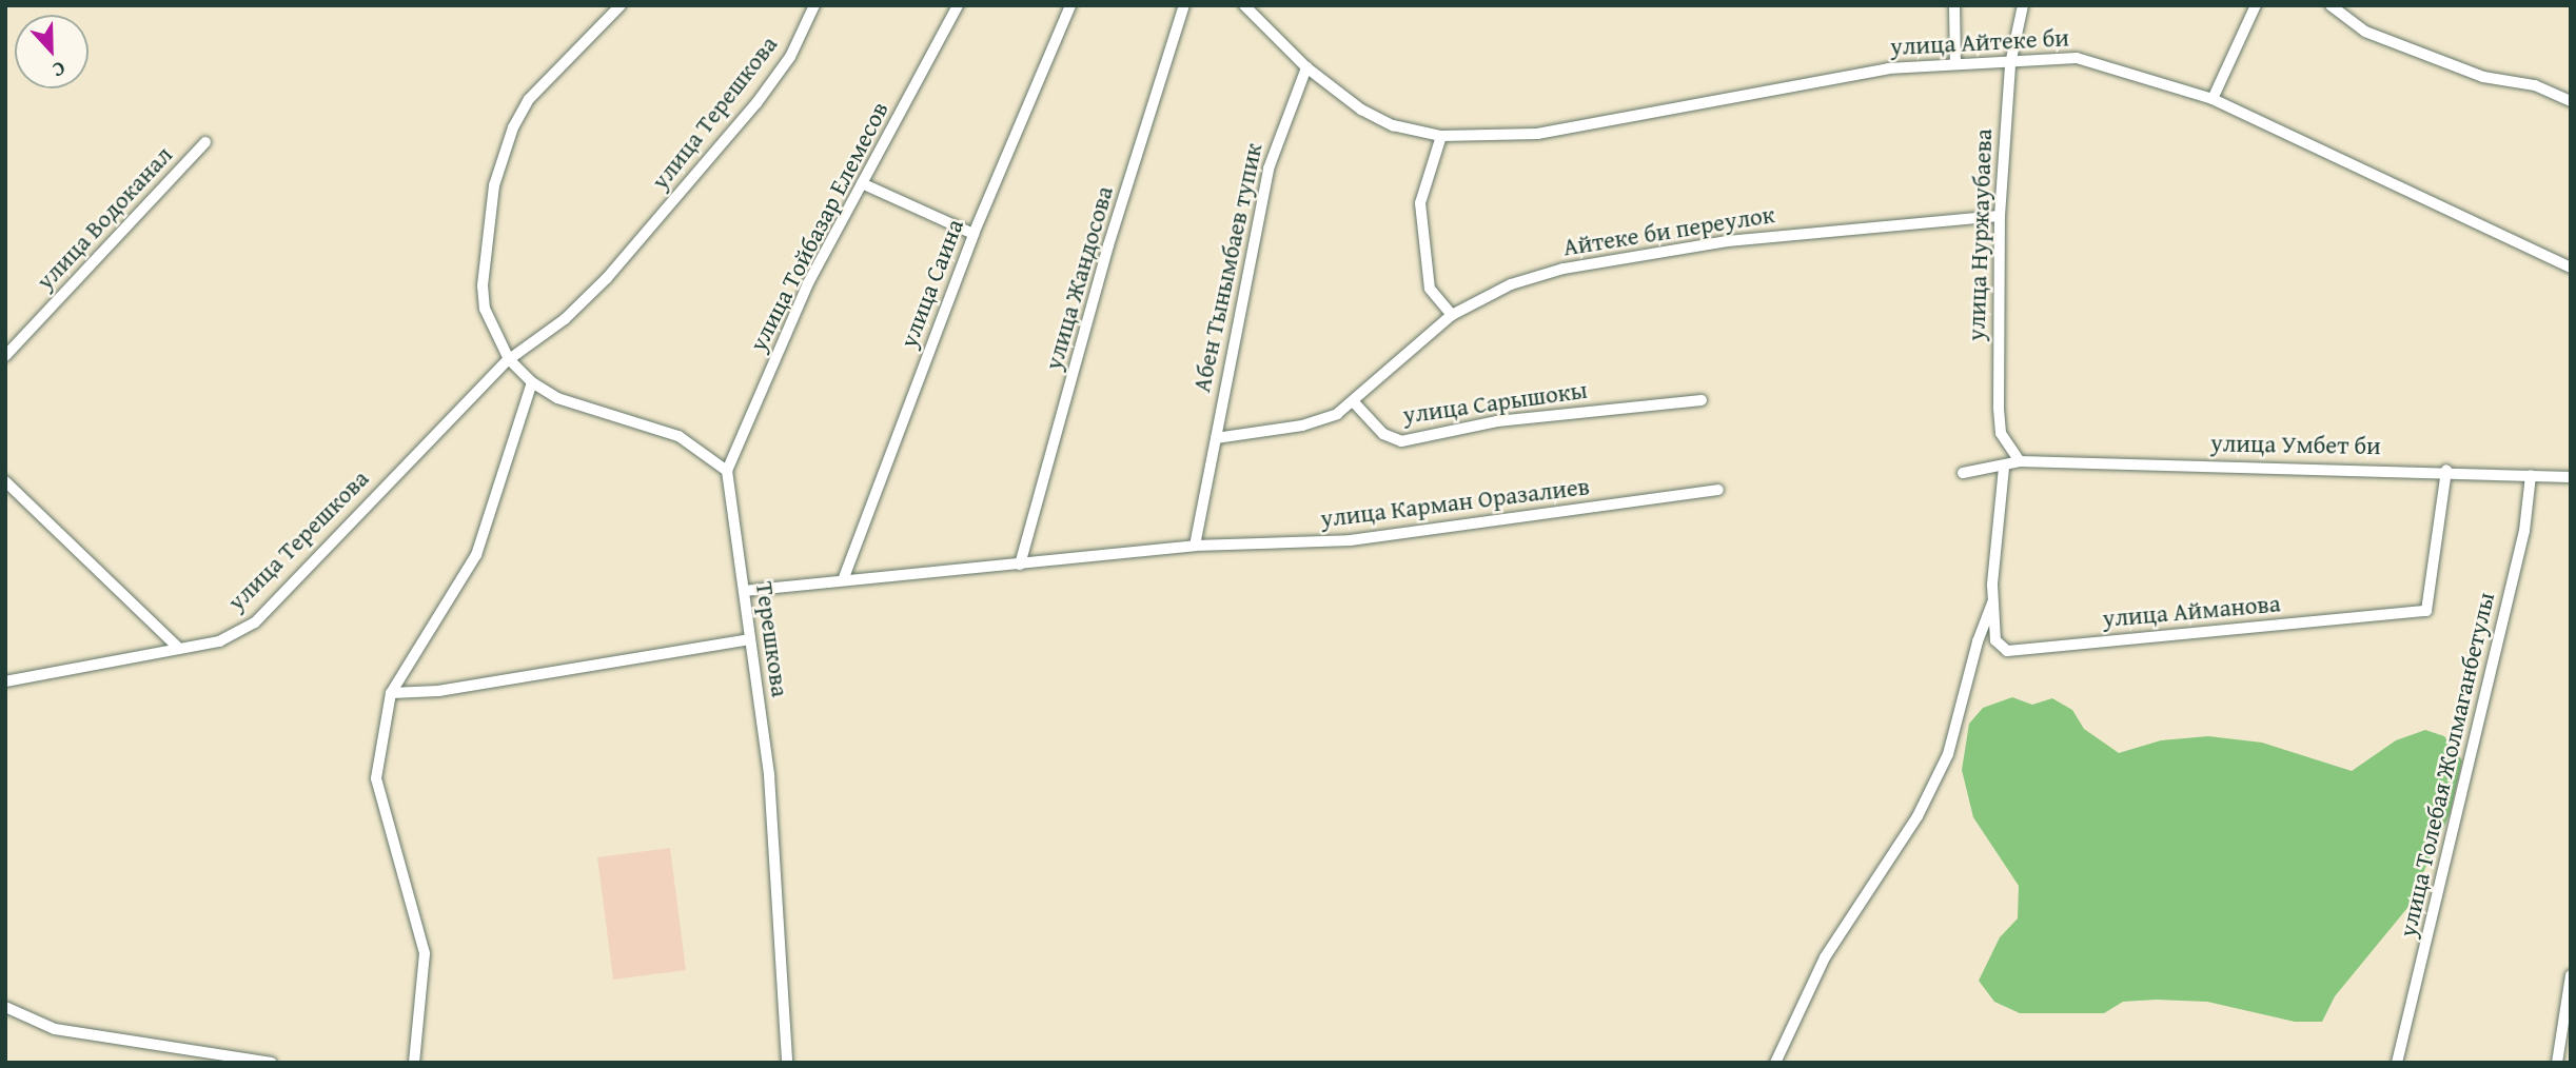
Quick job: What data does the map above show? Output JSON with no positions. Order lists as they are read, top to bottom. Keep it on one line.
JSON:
{"streets":{"street":["улица Айтеке би","улица Терешкова","улица Водоканал","улица Тойбазар Елемесов","Айтеке би переулок","улица Нуржаубаева","Абен Тынымбаев тупик","улица Жандосова","улица Саина","улица Сарышокы","улица Умбет би","улица Карман Оразалиев","улица Айманова","Терешкова","улица Толебая Жолмаганбетулы"]},"crossings":[["улица Айтеке би","улица Нуржаубаева"],["улица Айтеке би","Абен Тынымбаев тупик"],["улица Тойбазар Елемесов","Терешкова"],["Айтеке би переулок","улица Нуржаубаева"],["Айтеке би переулок","Абен Тынымбаев тупик"],["Айтеке би переулок","улица Сарышокы"],["улица Нуржаубаева","улица Умбет би"],["Абен Тынымбаев тупик","улица Карман Оразалиев"],["улица Жандосова","улица Карман Оразалиев"],["улица Саина","улица Карман Оразалиев"],["улица Умбет би","улица Айманова"],["улица Умбет би","улица Толебая Жолмаганбетулы"],["улица Карман Оразалиев","Терешкова"]],"north":"bottom"}
